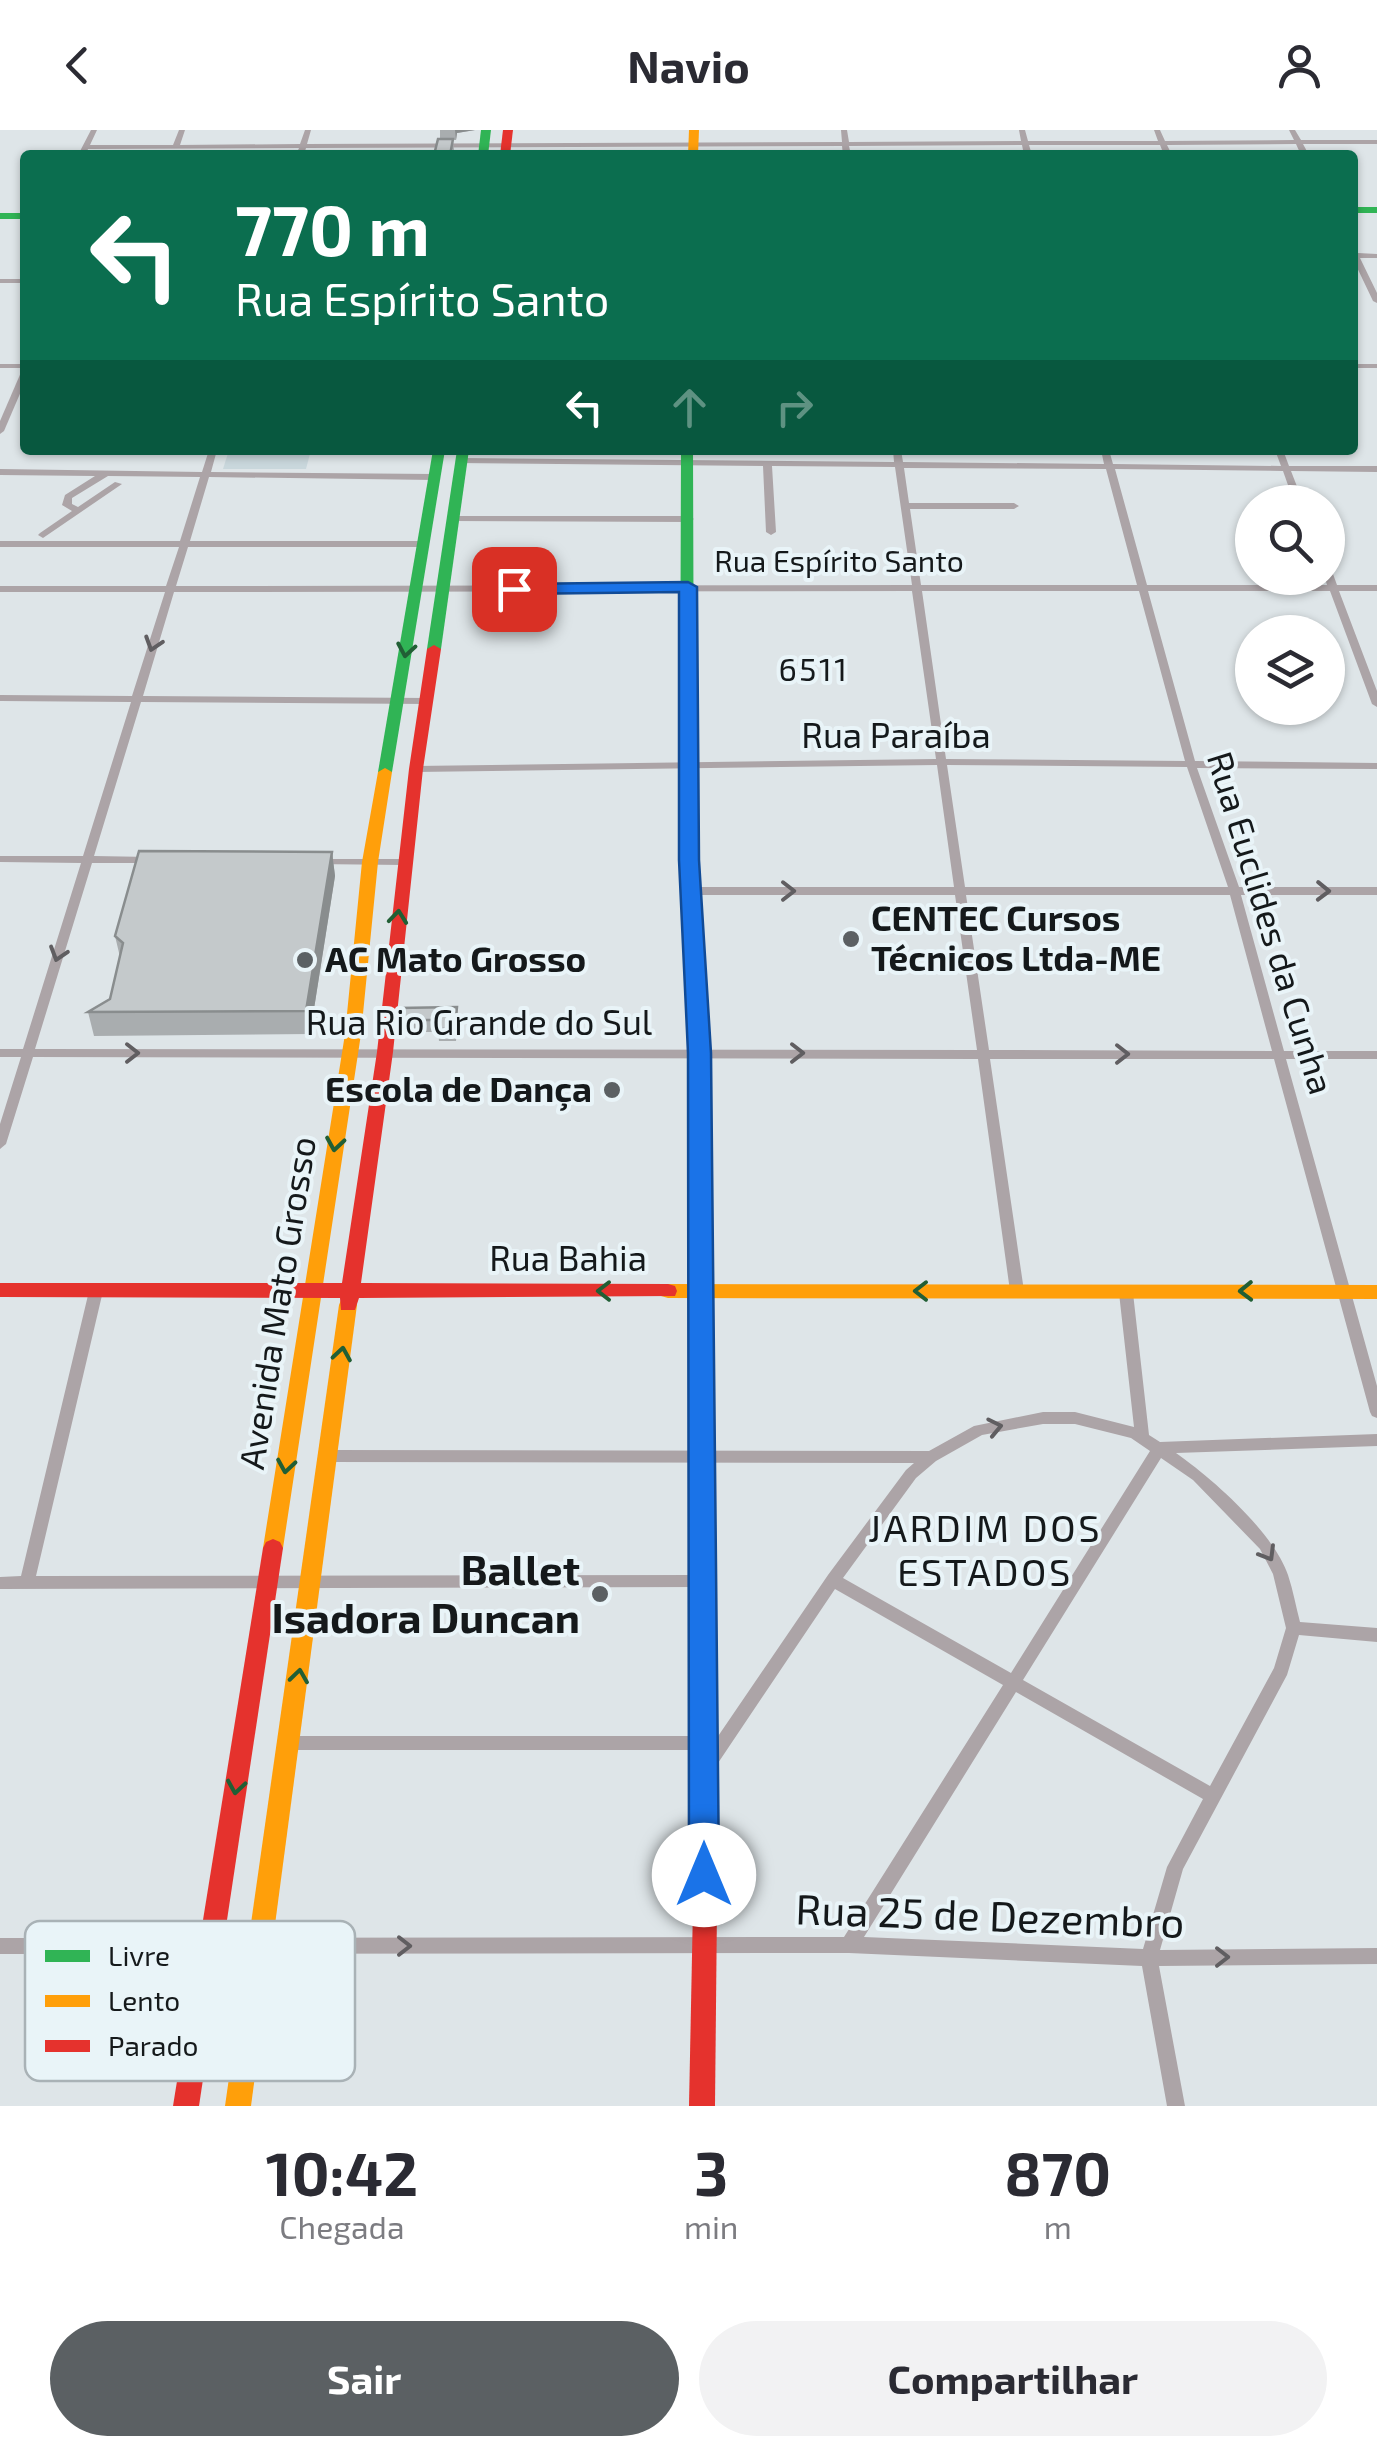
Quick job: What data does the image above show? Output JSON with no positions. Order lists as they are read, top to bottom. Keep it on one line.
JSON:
{"streets":{"main road":["Rua Bahia","Avenida Mato Grosso"],"street":["Rua Espírito Santo","Rua Paraíba","Rua Euclides da Cunha","Rua Rio Grande do Sul","Rua 25 de Dezembro"]},"crossings":[["Rua Espírito Santo","Rua Euclides da Cunha"],["Rua Espírito Santo","Avenida Mato Grosso"],["Rua Paraíba","Rua Euclides da Cunha"],["Rua Paraíba","Avenida Mato Grosso"],["Rua Euclides da Cunha","Rua Rio Grande do Sul"],["Rua Euclides da Cunha","Rua Bahia"],["Rua Rio Grande do Sul","Avenida Mato Grosso"],["Rua Bahia","Avenida Mato Grosso"]],"one_way":["Rua Rio Grande do Sul","Rua Bahia","Rua 25 de Dezembro"],"districts":["6511","JARDIM DOS ESTADOS"],"places":["CENTEC Cursos Técnicos Ltda-ME","AC Mato Grosso","Escola de Dança","Ballet Isadora Duncan"],"legend":["Livre","Lento","Parado"],"page":{"header":"Navio","turn":["770 m","Rua Espírito Santo"],"eta":["10:42","Chegada","3","min","870","m"],"buttons":["Sair","Compartilhar"]}}
